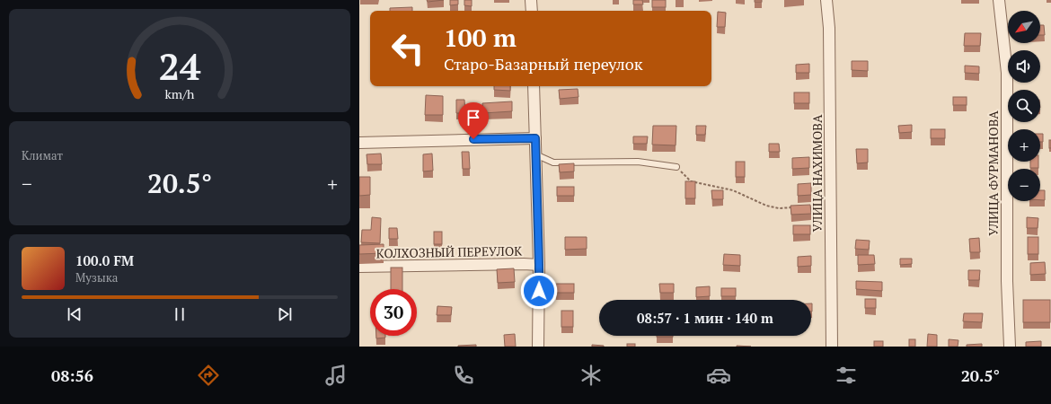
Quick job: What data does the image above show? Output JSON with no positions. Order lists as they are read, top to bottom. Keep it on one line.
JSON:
{"streets":{"street":["УЛИЦА НАХИМОВА","УЛИЦА ФУРМАНОВА","КОЛХОЗНЫЙ ПЕРЕУЛОК"]},"north":"bottom left","page":{"map_buttons":["+","−"],"turn":["100 m","Старо-Базарный переулок"],"tile":"Климат","heat":["−","20.5°","+"],"song":["100.0 FM","Музыка"],"limit":"30","trip":"08:57 · 1 мин · 140 m","tabs":["08:56","20.5°"],"gauge":["24","km/h"]}}
